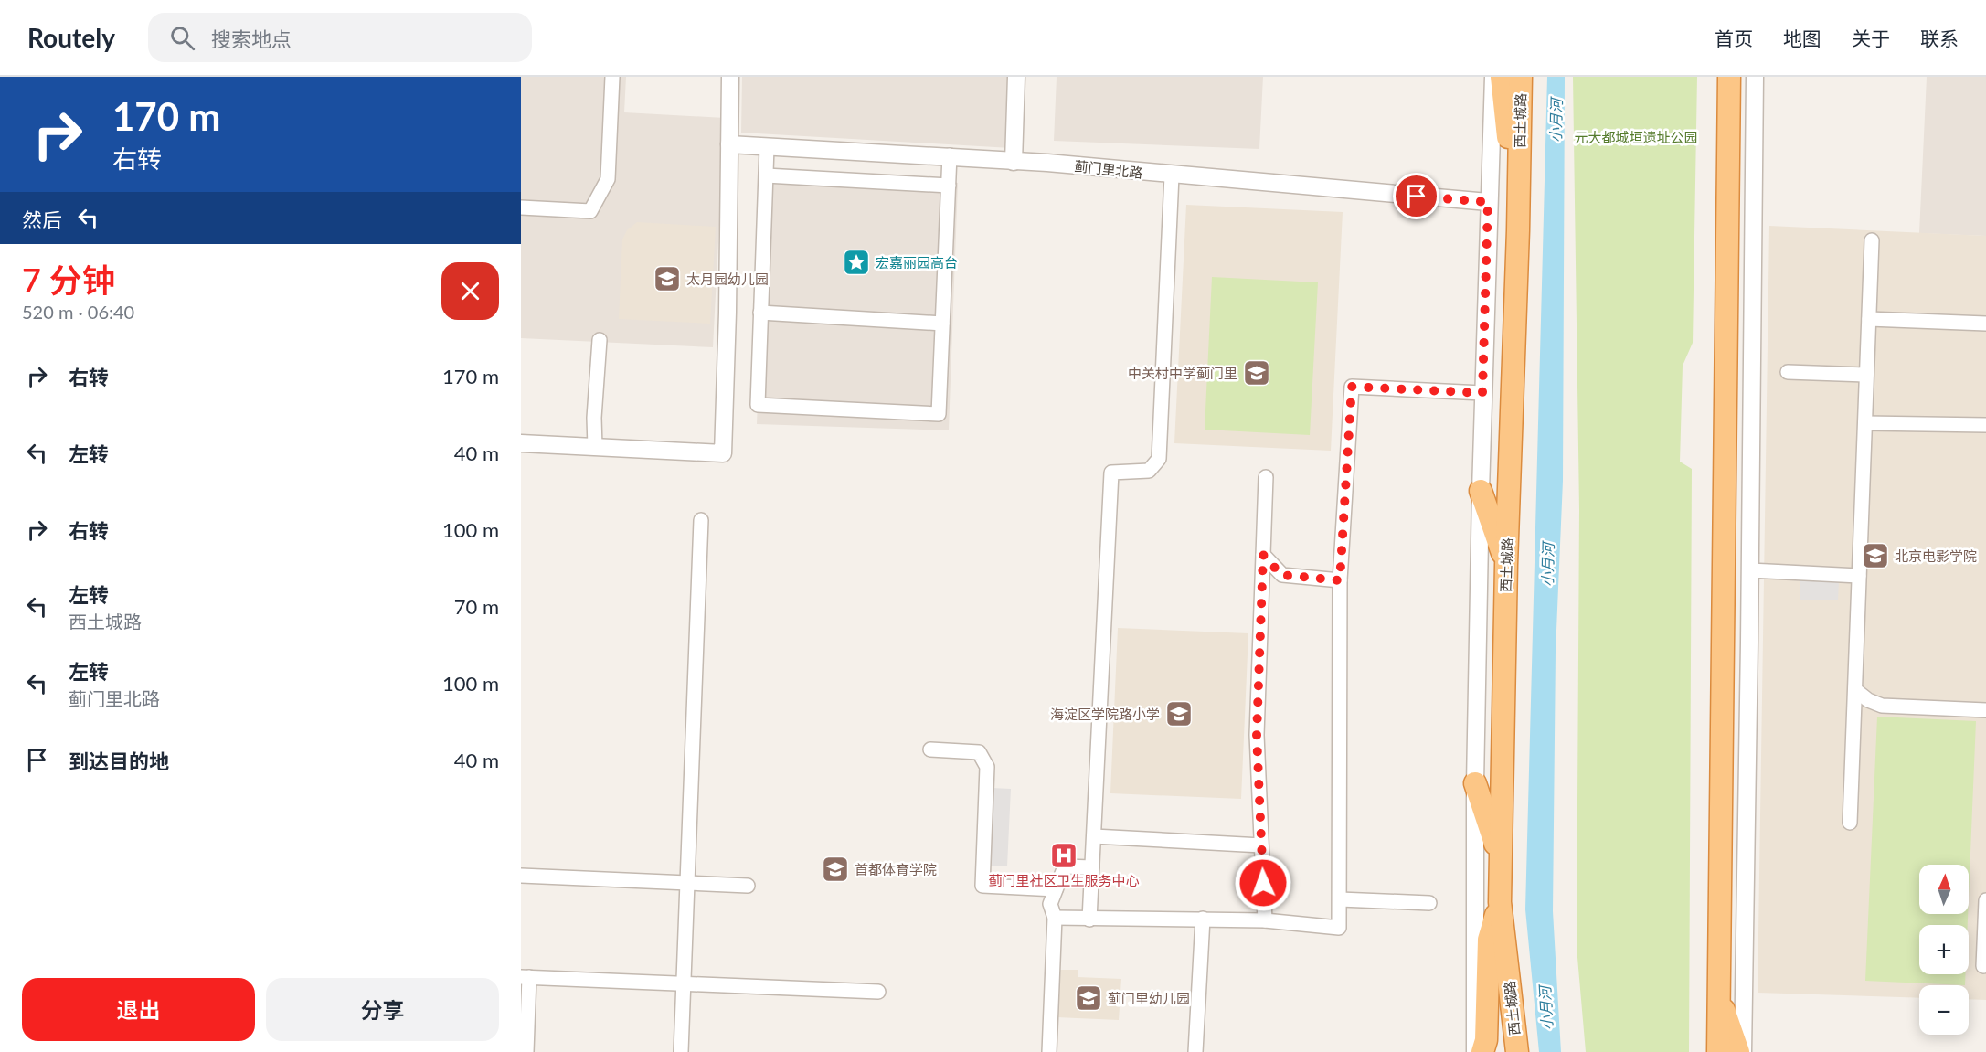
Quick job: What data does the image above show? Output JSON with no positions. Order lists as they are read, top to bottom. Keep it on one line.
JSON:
{"streets":{"highway":["西土城路"],"street":["蓟门里北路"]},"crossings":[["西土城路","蓟门里北路"]],"water":["小月河"],"parks":["元大都城垣遗址公园"],"places":{"place":["宏嘉丽园高台"],"school or university":["太月园幼儿园","中关村中学蓟门里","北京电影学院","海淀区学院路小学","首都体育学院","蓟门里幼儿园"],"hospital":["蓟门里社区卫生服务中心"]},"north":"top","page":{"header":"Routely","search":"搜索地点","nav":["首页","地图","关于","联系"],"turn":["170 m","右转"],"then":"然后","heading":["7 分钟","520 m · 06:40"],"list":[{"name":"右转","value":"170 m"},{"name":"左转","value":"40 m"},{"name":"右转","value":"100 m"},{"name":"左转","note":"西土城路","value":"70 m"},{"name":"左转","note":"蓟门里北路","value":"100 m"},{"name":"到达目的地","value":"40 m"}],"map_buttons":["+","−"],"buttons":["退出","分享"]}}
